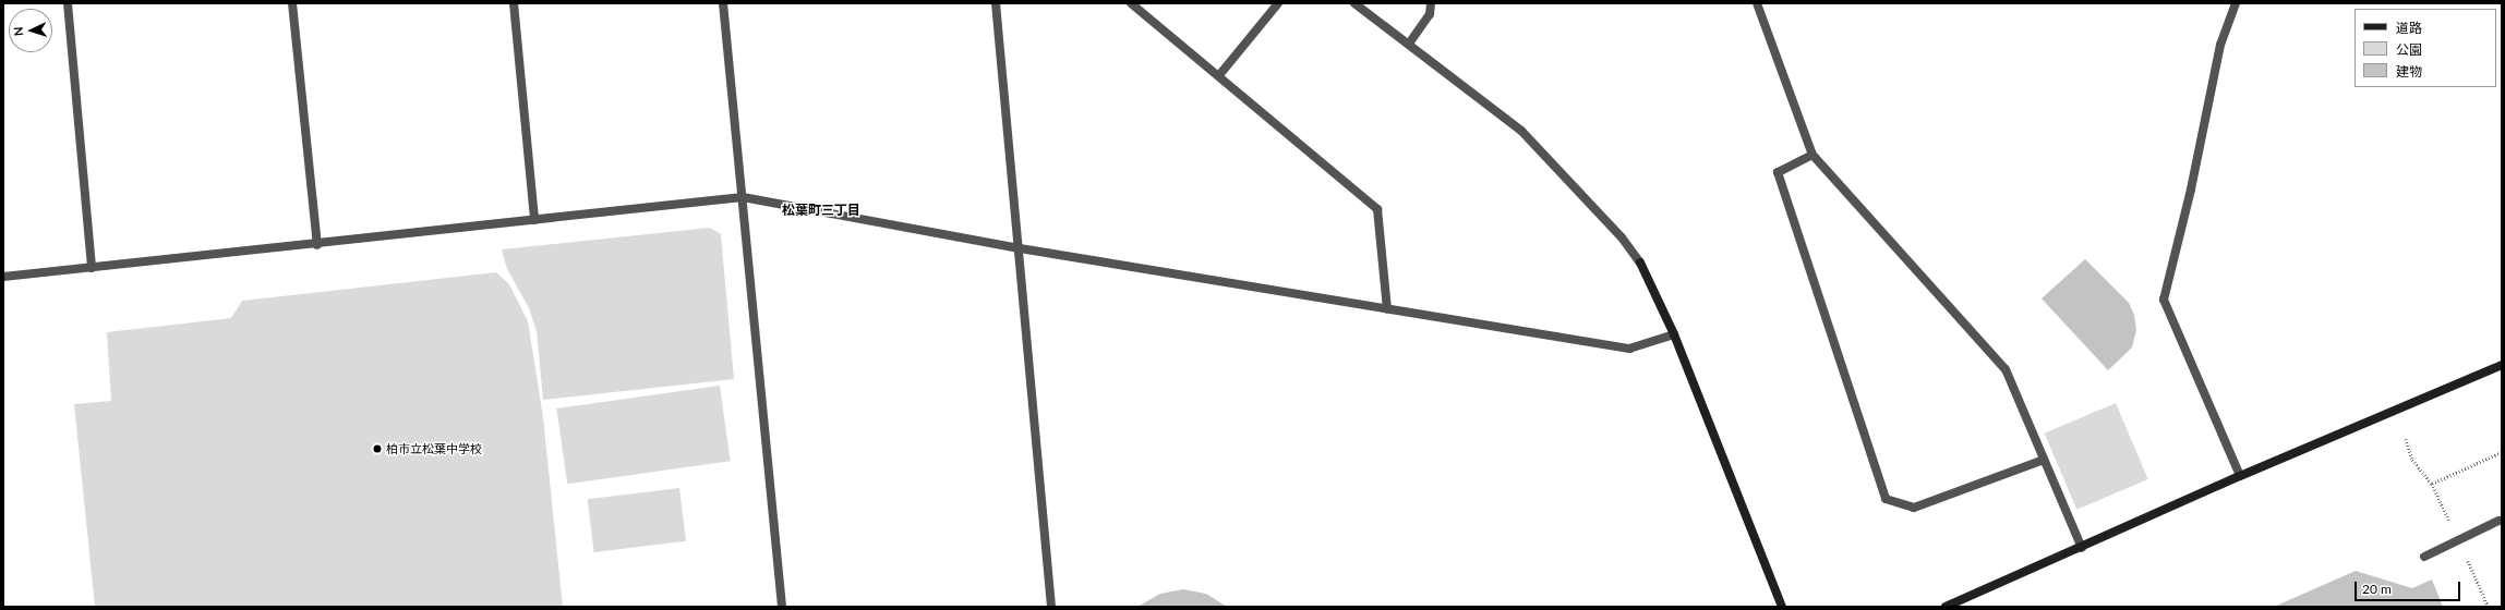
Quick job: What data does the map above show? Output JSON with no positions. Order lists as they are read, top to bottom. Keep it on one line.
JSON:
{"districts":["松葉町三丁目"],"places":["柏市立松葉中学校"],"legend":["道路","公園","建物"],"scale_bar":"20 m","north":"left"}
